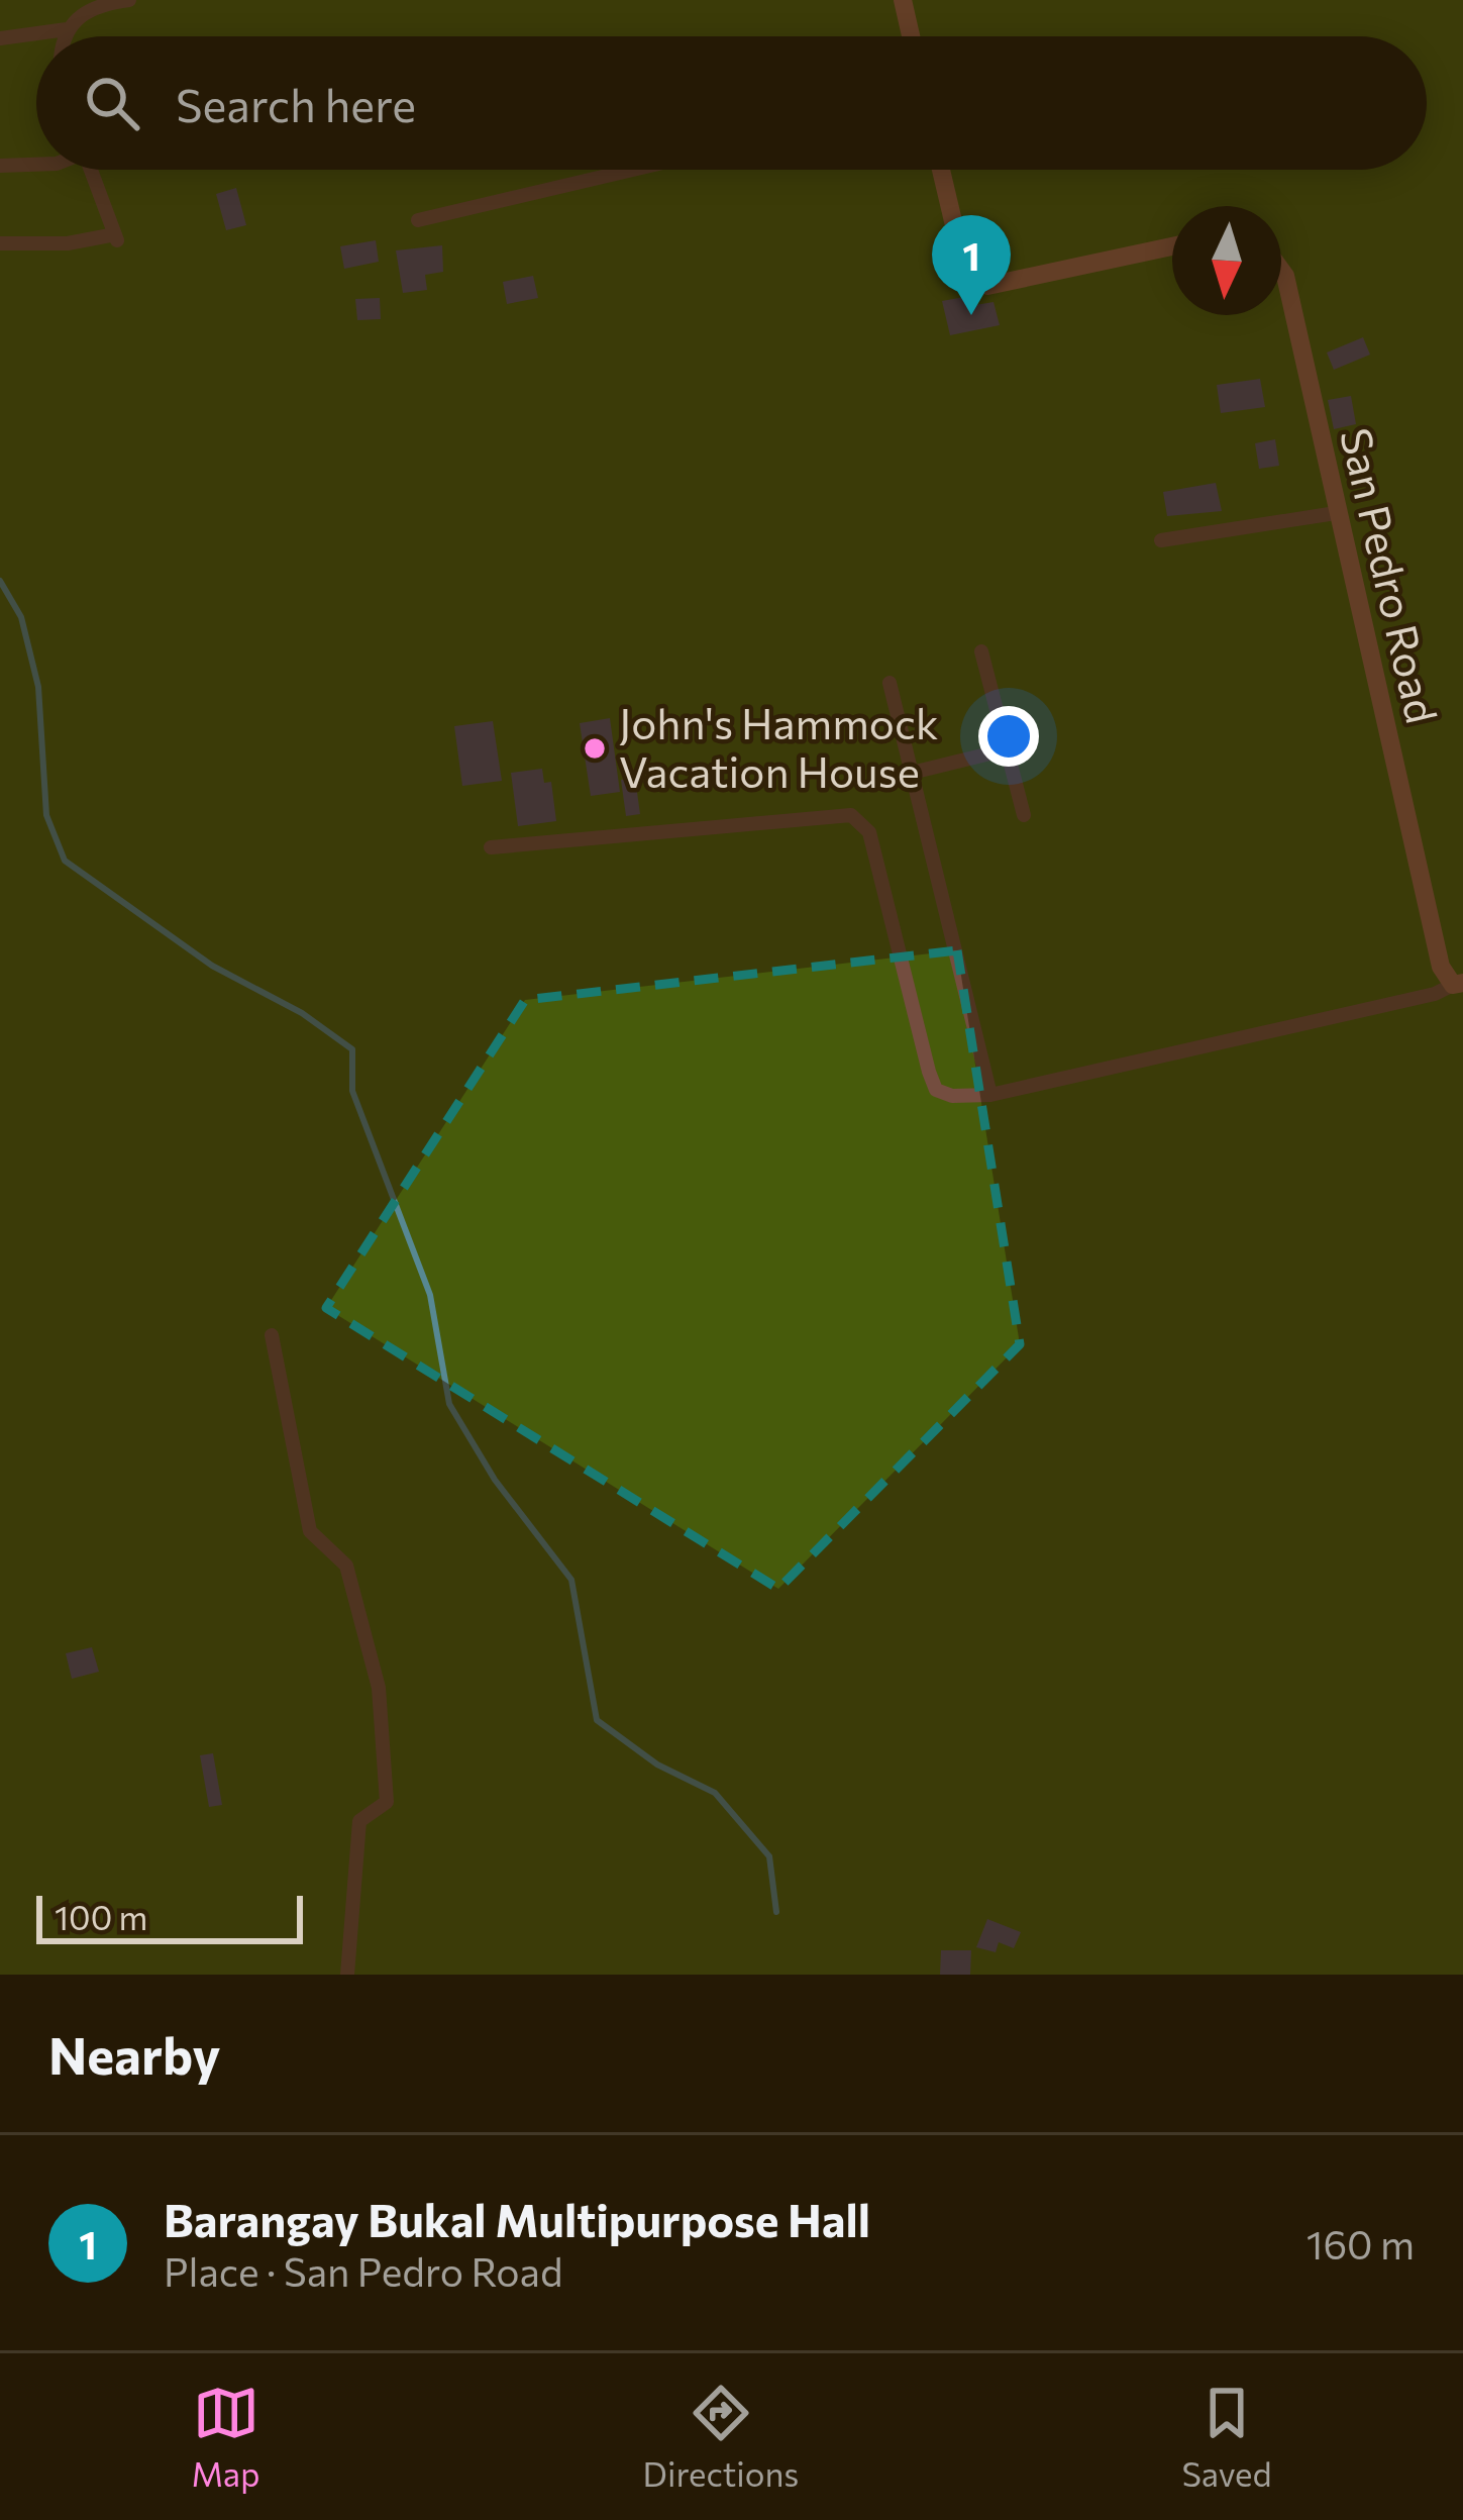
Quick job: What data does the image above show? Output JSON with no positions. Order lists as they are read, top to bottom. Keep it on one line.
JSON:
{"streets":{"street":["San Pedro Road"]},"places":["John's Hammock Vacation House"],"scale_bar":"100 m","north":"bottom","page":{"search":"Search here","pins":"1","scale":"100 m","heading":"Nearby","list":[{"mark":"1","name":"Barangay Bukal Multipurpose Hall","note":"Place · San Pedro Road","value":"160 m"}],"nav":["Map","Directions","Saved"]}}
